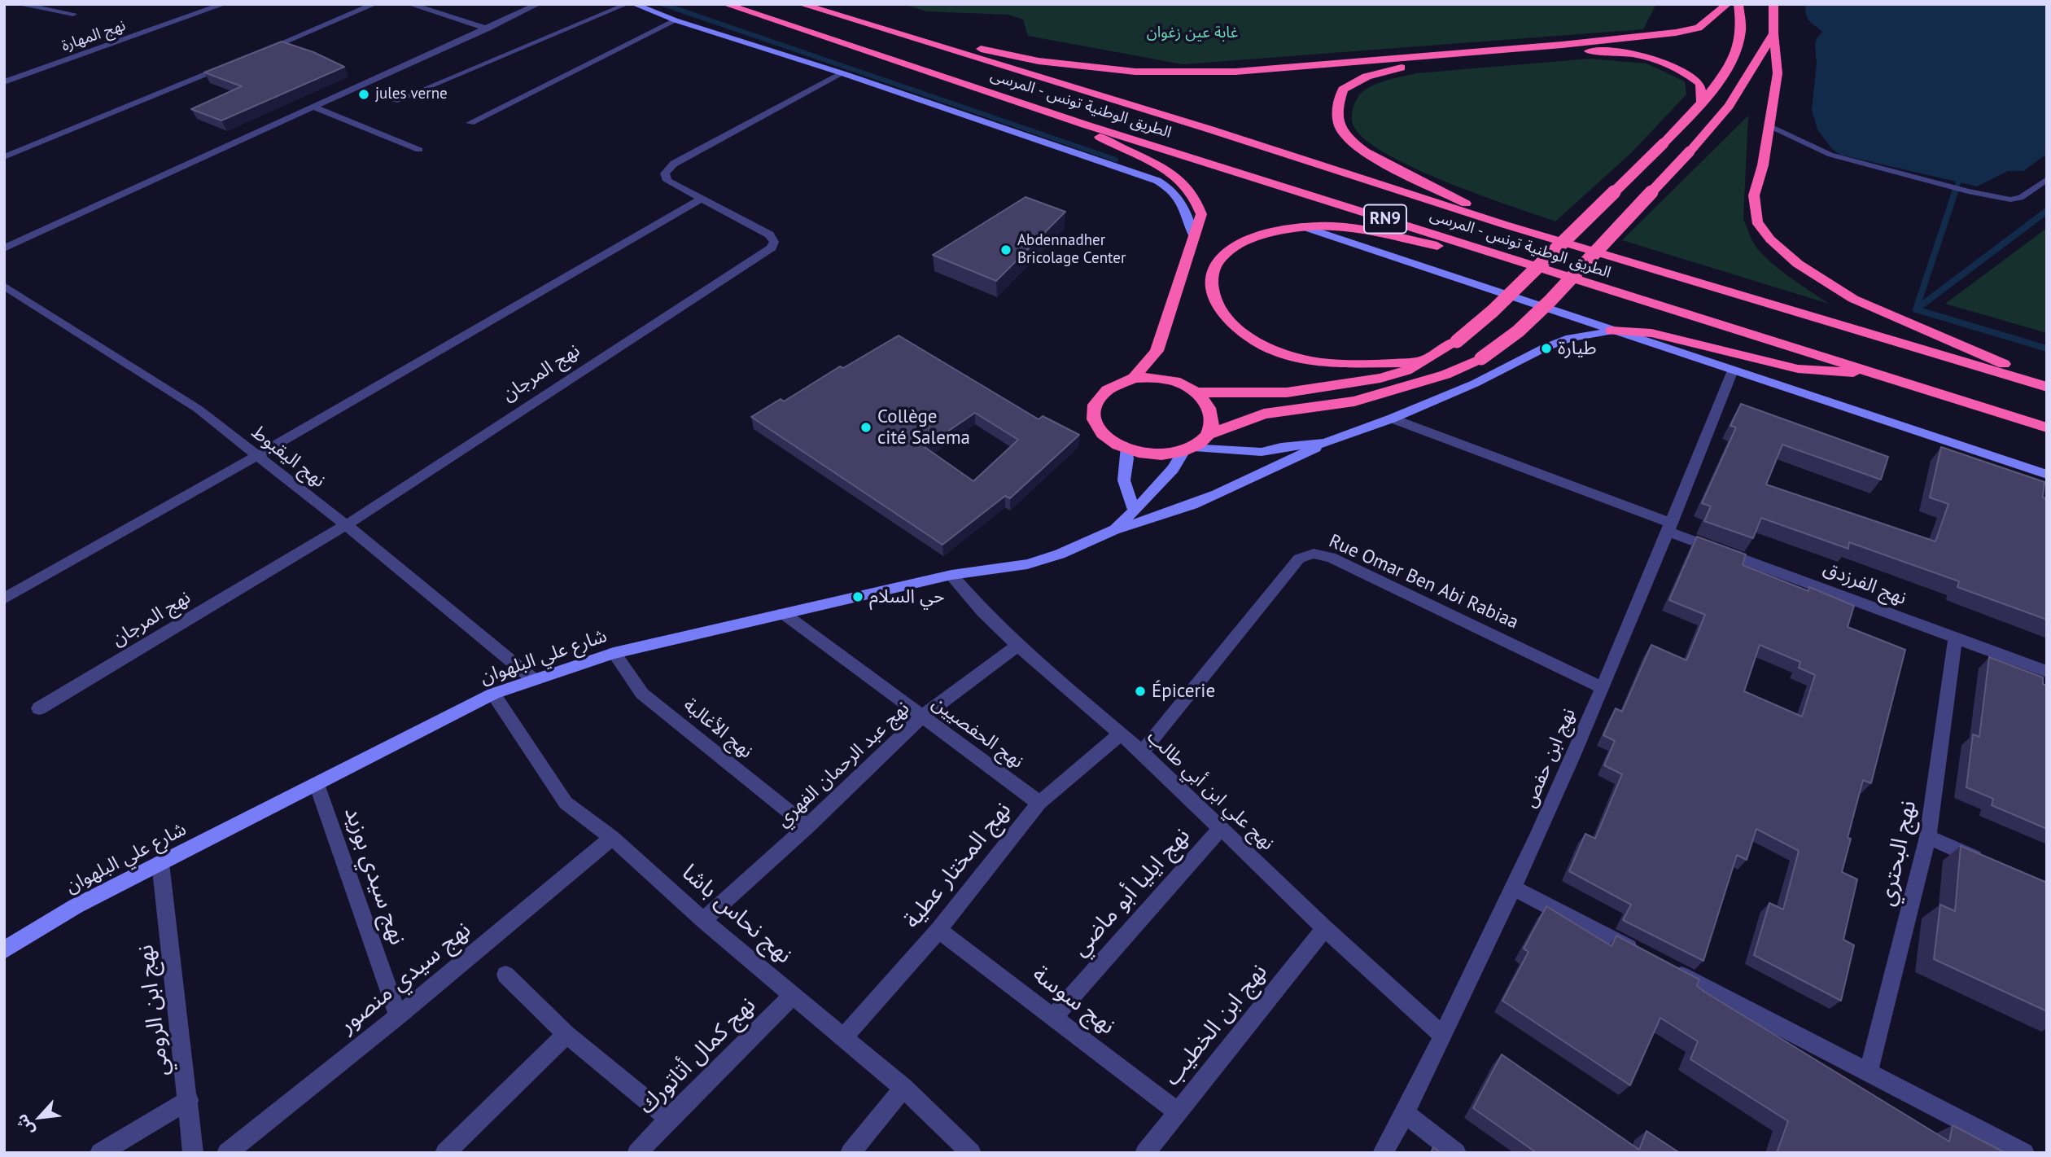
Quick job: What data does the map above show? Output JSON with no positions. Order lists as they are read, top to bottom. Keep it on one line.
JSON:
{"streets":{"highway":["الطريق الوطنية تونس - المرسى","RN9"],"street":["نهج المهارة","نهج المرجان","نهج اليقبوط","Rue Omar Ben Abi Rabiaa","نهج الفرزدق","شارع علي البلهوان","نهج الأغالبة","نهج الحفصيين","نهج ابن حفص","نهج عبد الرحمان الفهري","نهج علي ابن أبي طالب","نهج البحتري","نهج المختار عطية","نهج سيدي بوزيد","نهج ايليا أبو ماضي","نهج نحاس باشا","نهج سيدي منصور","نهج سوسة","نهج ابن الرومي","نهج ابن الخطيب","نهج كمال أتاتورك"]},"crossings":[["نهج المرجان","نهج اليقبوط"],["نهج اليقبوط","شارع علي البلهوان"],["Rue Omar Ben Abi Rabiaa","نهج ابن حفص"],["Rue Omar Ben Abi Rabiaa","نهج علي ابن أبي طالب"],["نهج الفرزدق","نهج ابن حفص"],["نهج الفرزدق","نهج البحتري"],["شارع علي البلهوان","نهج الأغالبة"],["شارع علي البلهوان","نهج الحفصيين"],["شارع علي البلهوان","نهج علي ابن أبي طالب"],["شارع علي البلهوان","نهج سيدي بوزيد"],["شارع علي البلهوان","نهج نحاس باشا"],["شارع علي البلهوان","نهج ابن الرومي"],["نهج الأغالبة","نهج عبد الرحمان الفهري"],["نهج الحفصيين","نهج عبد الرحمان الفهري"],["نهج الحفصيين","نهج المختار عطية"],["نهج ابن حفص","نهج علي ابن أبي طالب"],["نهج عبد الرحمان الفهري","نهج علي ابن أبي طالب"],["نهج عبد الرحمان الفهري","نهج نحاس باشا"],["نهج علي ابن أبي طالب","نهج المختار عطية"],["نهج علي ابن أبي طالب","نهج ايليا أبو ماضي"],["نهج علي ابن أبي طالب","نهج ابن الخطيب"],["نهج المختار عطية","نهج نحاس باشا"],["نهج المختار عطية","نهج سوسة"],["نهج سيدي بوزيد","نهج سيدي منصور"],["نهج ايليا أبو ماضي","نهج سوسة"],["نهج نحاس باشا","نهج سيدي منصور"],["نهج نحاس باشا","نهج كمال أتاتورك"],["نهج سوسة","نهج ابن الخطيب"]],"parks":["غابة عين زغوان"],"places":["jules verne","Abdennadher Bricolage Center","طيارة","Collège cité Salema","حي السلام","Épicerie"],"north":"bottom left"}
